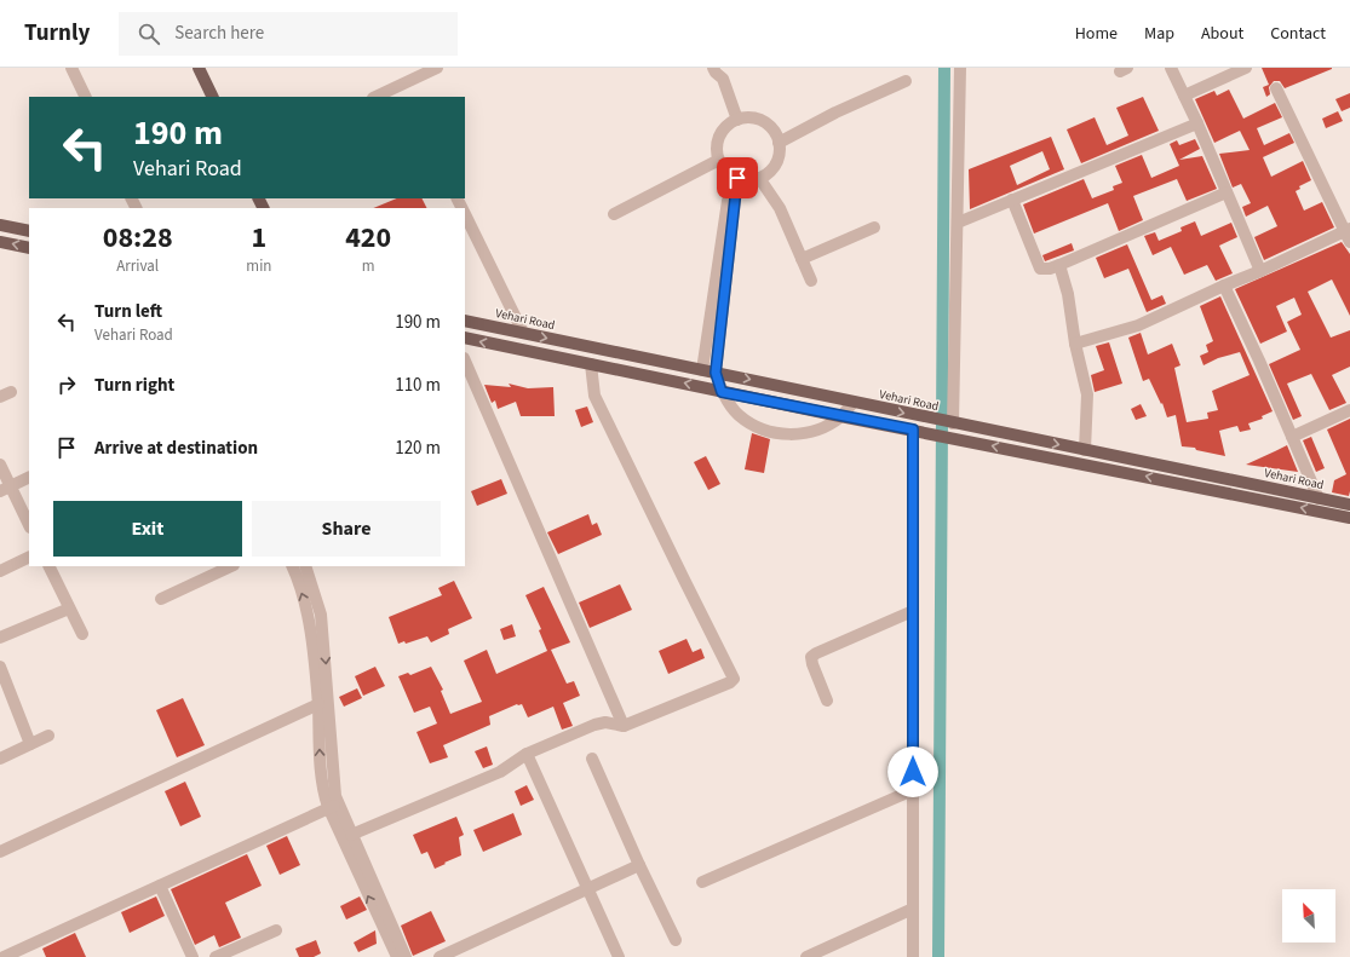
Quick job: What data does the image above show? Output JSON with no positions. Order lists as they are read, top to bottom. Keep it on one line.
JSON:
{"streets":{"main road":["Vehari Road"]},"north":"top left","page":{"header":"Turnly","search":"Search here","nav":["Home","Map","About","Contact"],"turn":["190 m","Vehari Road"],"eta":["08:28","Arrival","1","min","420","m"],"list":[{"name":"Turn left","note":"Vehari Road","value":"190 m"},{"name":"Turn right","value":"110 m"},{"name":"Arrive at destination","value":"120 m"}],"buttons":["Exit","Share"]}}
